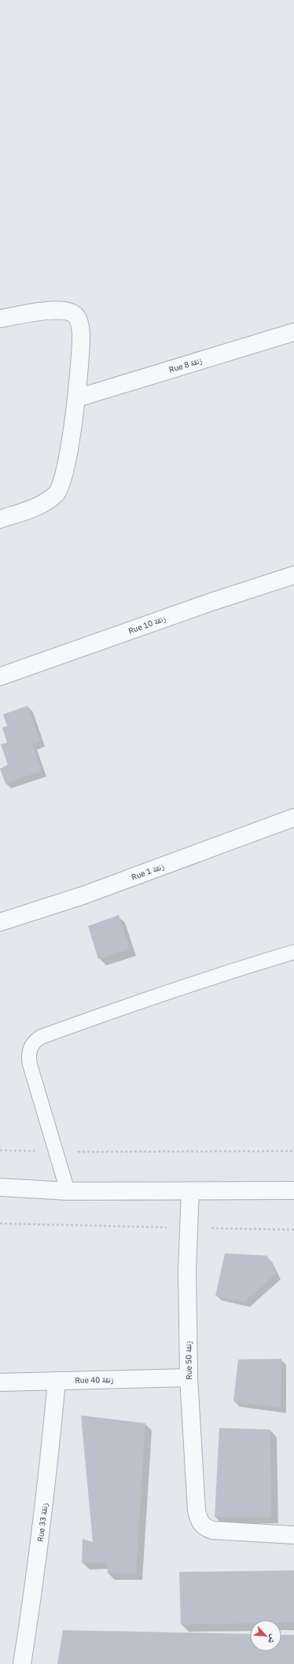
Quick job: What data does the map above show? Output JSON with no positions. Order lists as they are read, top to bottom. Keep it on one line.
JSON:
{"streets":{"street":["Rue 8 زنقة","Rue 10 زنقة","Rue 1 زنقة","Rue 50 زنقة","Rue 40 زنقة","Rue 33 زنقة"]},"crossings":[["Rue 50 زنقة","Rue 40 زنقة"],["Rue 40 زنقة","Rue 33 زنقة"]],"north":"bottom right"}
